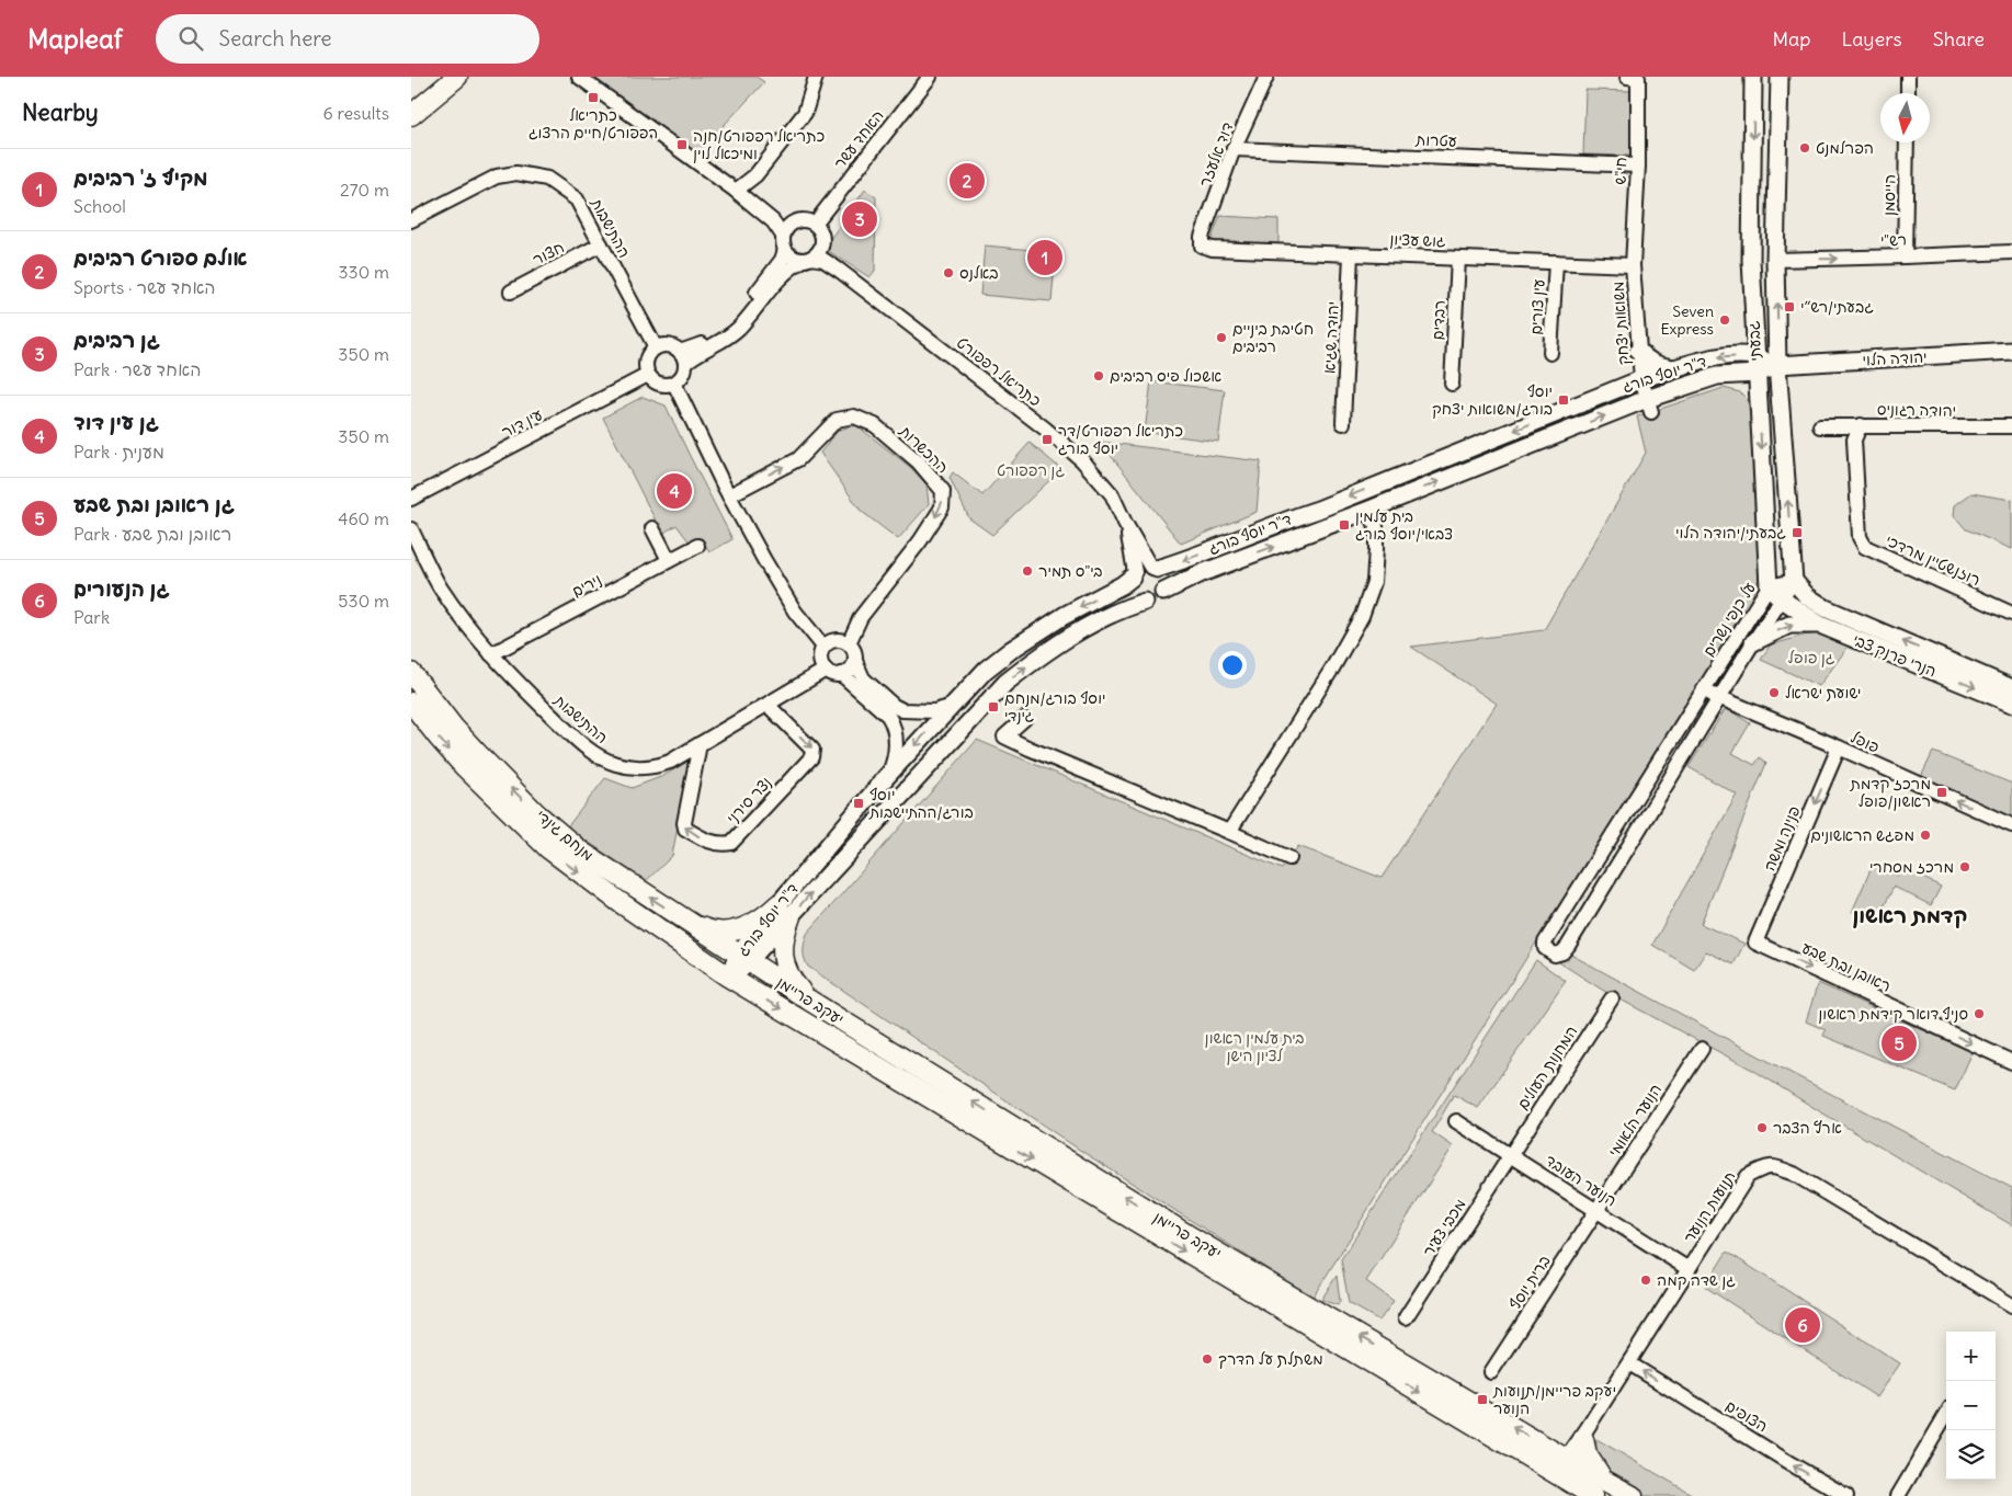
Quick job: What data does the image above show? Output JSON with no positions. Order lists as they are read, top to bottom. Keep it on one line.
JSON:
{"streets":{"main road":["מנחם גינדי","יעקב פריימן"],"street":["האחד עשר","עטרות","דוד אלעזר","חי\"ש","הייסמן","ההתישבות","גוש עציון","רש\"י","חצור","עין צורים","רבדים","משואות יצחק","יהודה שגיא","גבעתי","יהודה הלוי","כתריאל רפפורט","ד\"ר יוסף בורג","יהודה רגוניס","עין דור","ההכשרות","רוזנשטיין מרדכי","נירים","על כנפי נשרים","הנרי פרנק צבי","פופל","נצר סירני","פנינה ומשה","ראובן ובת שבע","המחנות העולים","הנוער הלאומי","הנוער העובד","תנועות הנוער","מכבי צעיר","ברית יוסף","הצופים"]},"crossings":[["האחד עשר","כתריאל רפפורט"],["עטרות","דוד אלעזר"],["עטרות","חי\"ש"],["דוד אלעזר","גוש עציון"],["חי\"ש","גוש עציון"],["חי\"ש","משואות יצחק"],["הייסמן","רש\"י"],["ההתישבות","חצור"],["ההתישבות","עין דור"],["ההתישבות","ההכשרות"],["ההתישבות","נירים"],["ההתישבות","נצר סירני"],["גוש עציון","עין צורים"],["גוש עציון","רבדים"],["גוש עציון","משואות יצחק"],["גוש עציון","יהודה שגיא"],["רש\"י","גבעתי"],["משואות יצחק","ד\"ר יוסף בורג"],["גבעתי","יהודה הלוי"],["גבעתי","ד\"ר יוסף בורג"],["גבעתי","על כנפי נשרים"],["גבעתי","הנרי פרנק צבי"],["יהודה הלוי","ד\"ר יוסף בורג"],["כתריאל רפפורט","ד\"ר יוסף בורג"],["ד\"ר יוסף בורג","מנחם גינדי"],["ד\"ר יוסף בורג","יעקב פריימן"],["יהודה רגוניס","רוזנשטיין מרדכי"],["על כנפי נשרים","הנרי פרנק צבי"],["על כנפי נשרים","פופל"],["פופל","פנינה ומשה"],["מנחם גינדי","יעקב פריימן"],["פנינה ומשה","ראובן ובת שבע"],["יעקב פריימן","תנועות הנוער"],["המחנות העולים","הנוער העובד"],["המחנות העולים","מכבי צעיר"],["הנוער הלאומי","הנוער העובד"],["הנוער הלאומי","ברית יוסף"],["הנוער העובד","תנועות הנוער"],["הנוער העובד","מכבי צעיר"],["הנוער העובד","ברית יוסף"],["תנועות הנוער","הצופים"]],"one_way":["רש\"י","פופל","פנינה ומשה","ראובן ובת שבע","הצופים"],"districts":["קדמת ראשון"],"parks":["גן רפפורט","גן פופל","בית עלמין ראשון לציון הישן"],"places":{"transit":["כתריאל רפפורט/חיים הרצוג","כתריאל רפפורט/חנה ומיכאל לוין","גבעתי/רש״י","יוסף בורג/משואות יצחק","כתריאל רפפורט/דר יוסף בורג","בית עלמין צבאי/יוסף בורג","גבעתי/יהודה הלוי","יוסף בורג/מנחם גינדי","מרכז קדמת ראשון/פופל","יוסף בורג/ההתיישבות","יעקב פריימן/תנועות הנוער"],"other":["הפרלמנט","באלנס","Seven Express","חטיבת ביניים רביבים","אשכול פיס רביבים","בי\"ס תמיר","ישועת ישראל","מפגש הראשונים","מרכז מסחרי","סניף דואר קידמת ראשון","ארץ הצבר","גן שדה קמה","משתלת על הדרך"]},"north":"bottom","page":{"header":"Mapleaf","search":"Search here","nav":["Map","Layers","Share"],"heading":["Nearby","6 results"],"list":[{"mark":"1","name":"מקיף ז' רביבים","note":"School","value":"270 m"},{"mark":"2","name":"אולם ספורט רביבים","note":"Sports · האחד עשר","value":"330 m"},{"mark":"3","name":"גן רביבים","note":"Park · האחד עשר","value":"350 m"},{"mark":"4","name":"גן עין דוד","note":"Park · מענית","value":"350 m"},{"mark":"5","name":"גן ראובן ובת שבע","note":"Park · ראובן ובת שבע","value":"460 m"},{"mark":"6","name":"גן הנעורים","note":"Park","value":"530 m"}],"pins":["2","3","1","4","5","6"],"map_buttons":["+","−"]}}
